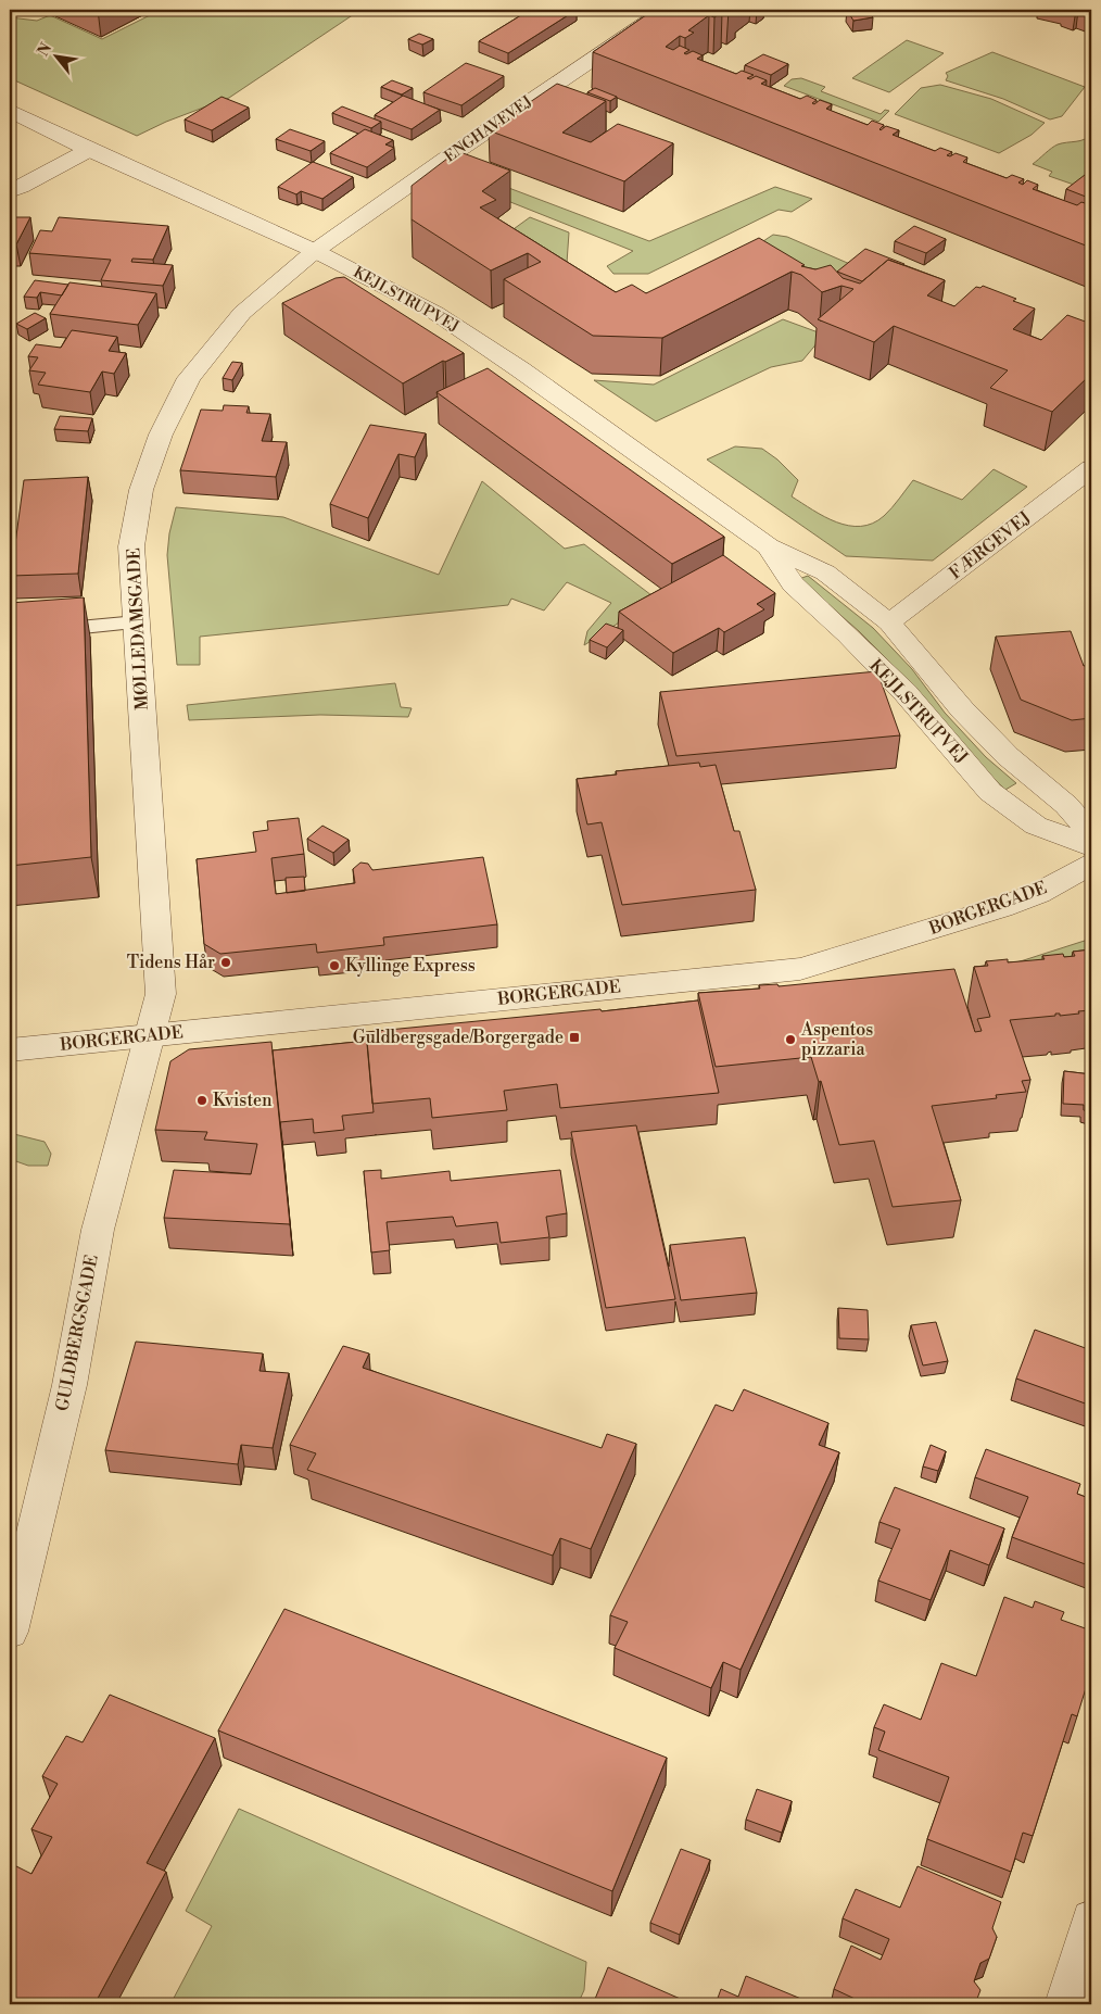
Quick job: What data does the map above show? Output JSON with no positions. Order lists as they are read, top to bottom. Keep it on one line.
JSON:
{"streets":{"street":["ENGHAVEVEJ","KEJLSTRUPVEJ","FÆRGEVEJ","MØLLEDAMSGADE","BORGERGADE","GULDBERGSGADE"]},"crossings":[["ENGHAVEVEJ","KEJLSTRUPVEJ"],["ENGHAVEVEJ","MØLLEDAMSGADE"],["KEJLSTRUPVEJ","FÆRGEVEJ"],["KEJLSTRUPVEJ","MØLLEDAMSGADE"],["MØLLEDAMSGADE","BORGERGADE"],["MØLLEDAMSGADE","GULDBERGSGADE"],["BORGERGADE","GULDBERGSGADE"]],"places":{"other":["Tidens Hår","Kyllinge Express","Aspentos pizzaria","Kvisten"],"transit":["Guldbergsgade/Borgergade"]},"north":"top left"}
